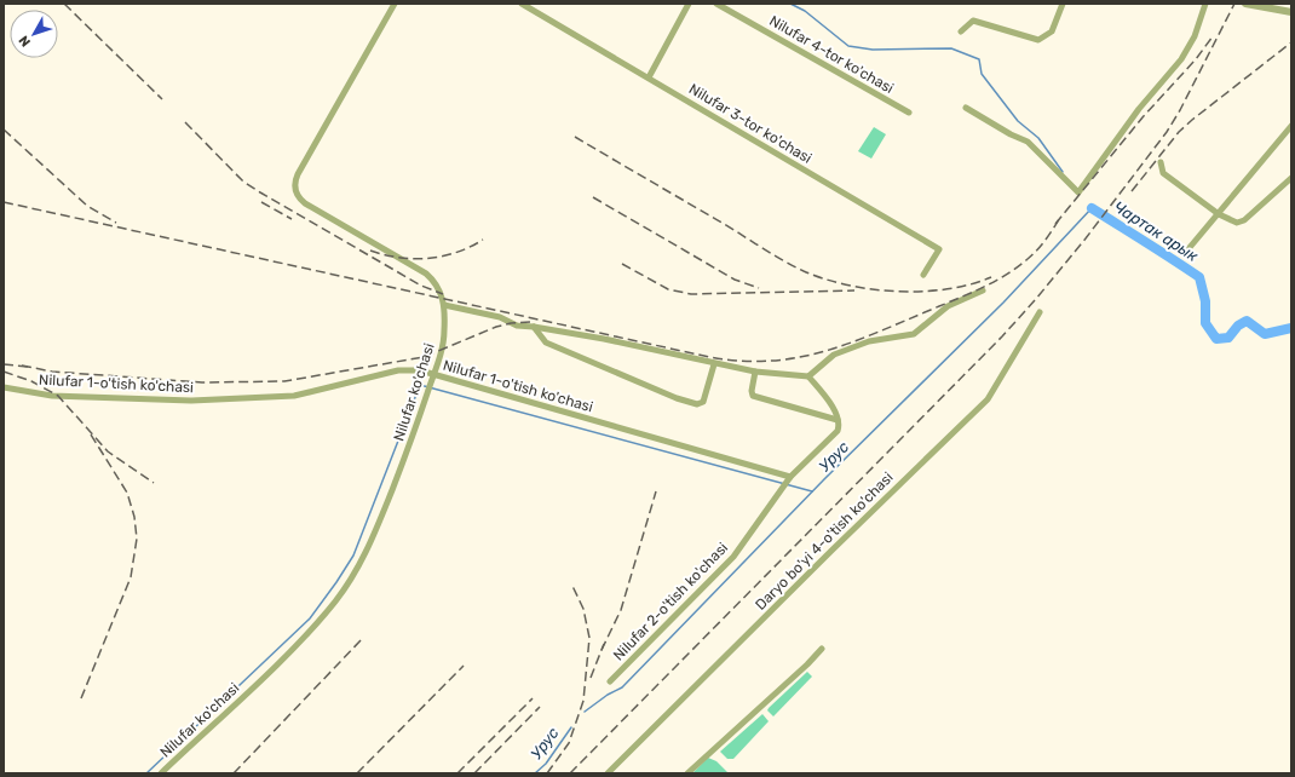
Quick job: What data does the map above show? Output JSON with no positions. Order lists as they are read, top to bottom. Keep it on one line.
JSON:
{"streets":{"street":["Nilufar 4-tor ko'chasi","Nilufar 3-tor ko'chasi","Nilufar 1-o'tish ko'chasi","Nilufar ko'chasi","Daryo bo'yi 4-o'tish ko'chasi","Nilufar 2-o'tish ko'chasi"]},"crossings":[["Nilufar 1-o'tish ko'chasi","Nilufar ko'chasi"],["Nilufar 1-o'tish ko'chasi","Nilufar 2-o'tish ko'chasi"]],"water":["Чартак арык","Урус"],"north":"bottom left"}
